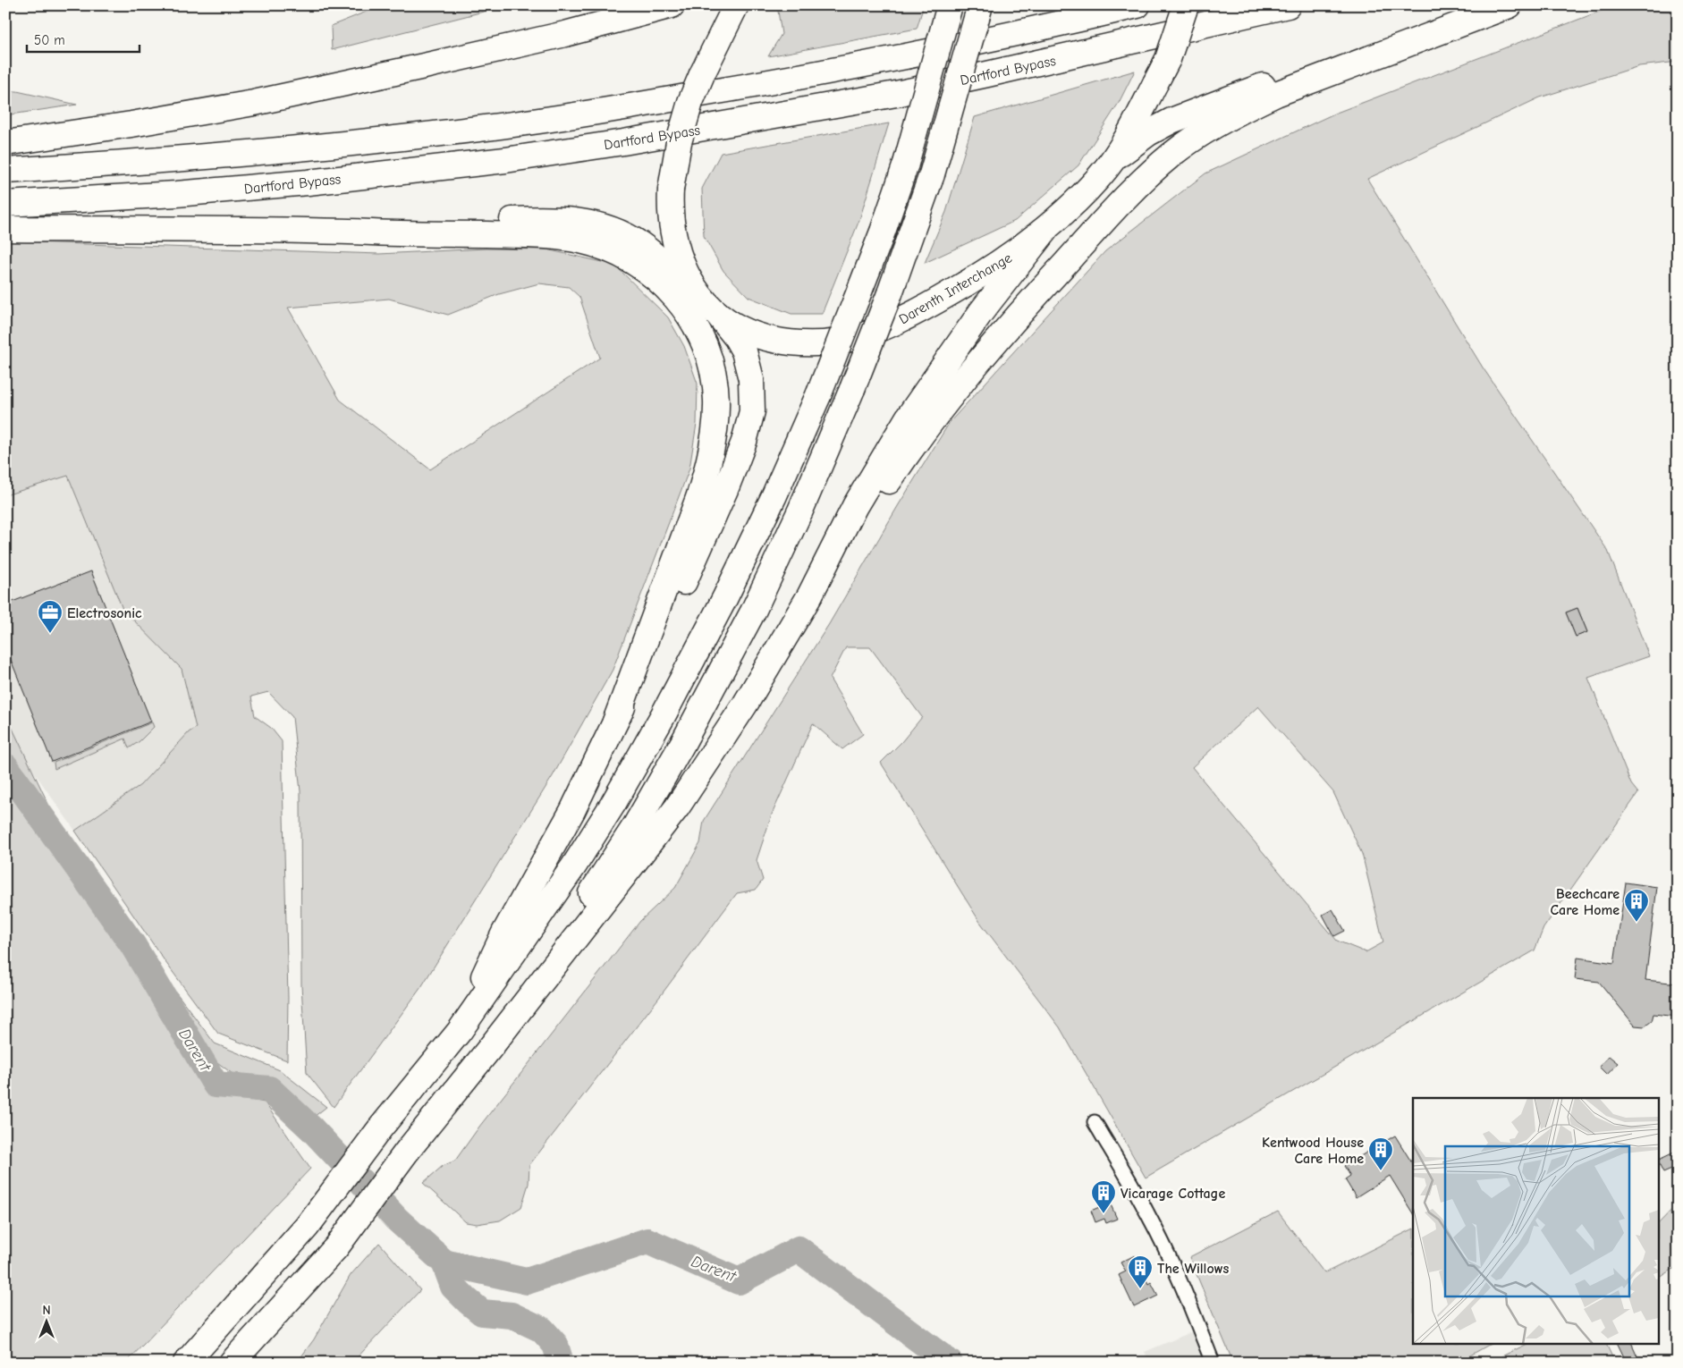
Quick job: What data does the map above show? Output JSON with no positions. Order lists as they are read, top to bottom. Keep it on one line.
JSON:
{"streets":{"highway":["Dartford Bypass","Darenth Interchange"]},"water":["Darent"],"places":{"office":["Electrosonic"],"building":["Beechcare Care Home","Kentwood House Care Home","Vicarage Cottage","The Willows"]},"scale_bar":"50 m","north":"top"}
